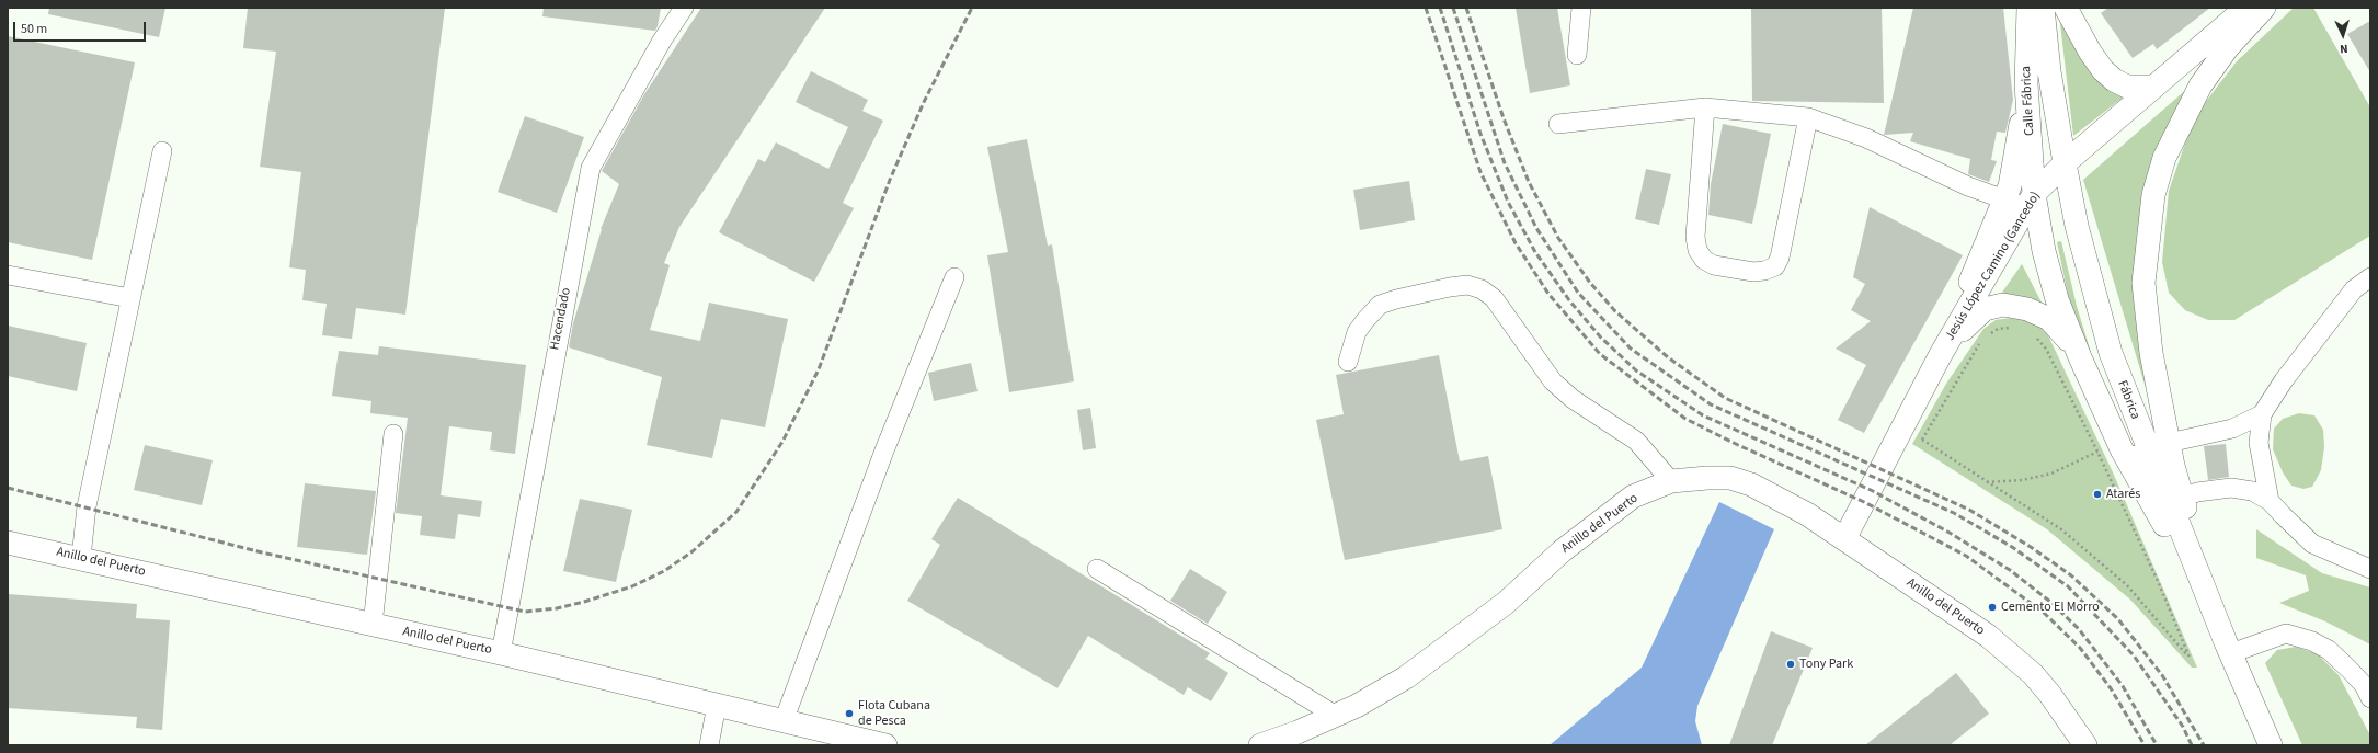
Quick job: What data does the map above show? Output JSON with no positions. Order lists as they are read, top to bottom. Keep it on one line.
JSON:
{"streets":{"main road":["Calle Fábrica","Jesús López Camino (Gancedo)","Fábrica","Anillo del Puerto"],"street":["Hacendado"]},"crossings":[["Calle Fábrica","Jesús López Camino (Gancedo)"],["Calle Fábrica","Fábrica"],["Jesús López Camino (Gancedo)","Fábrica"],["Jesús López Camino (Gancedo)","Anillo del Puerto"],["Hacendado","Anillo del Puerto"]],"places":["Atarés","Cemento El Morro","Tony Park","Flota Cubana de Pesca"],"scale_bar":"50 m","north":"bottom"}
